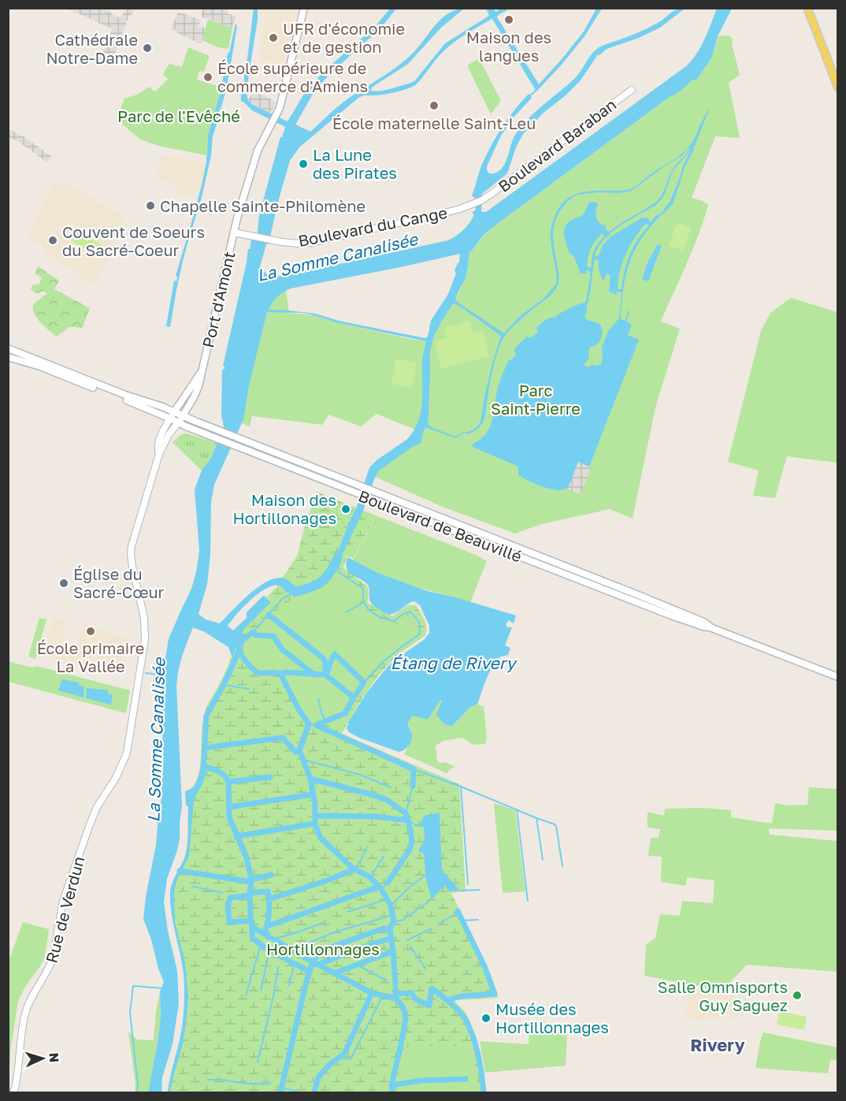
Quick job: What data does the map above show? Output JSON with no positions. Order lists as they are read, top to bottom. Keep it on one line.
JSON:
{"streets":{"main road":["Port d'Amont","Boulevard de Beauvillé"],"street":["Boulevard Baraban","Boulevard du Cange","Rue de Verdun"]},"crossings":[["Boulevard Baraban","Boulevard du Cange"],["Boulevard du Cange","Port d'Amont"],["Port d'Amont","Boulevard de Beauvillé"],["Port d'Amont","Rue de Verdun"],["Boulevard de Beauvillé","Rue de Verdun"]],"districts":["Rivery"],"water":["La Somme Canalisée","Étang de Rivery"],"parks":["Parc de l'Evêché","Parc Saint-Pierre","Hortillonnages"],"places":["Maison des langues","UFR d'économie et de gestion","Cathédrale Notre-Dame","École supérieure de commerce d'Amiens","École maternelle Saint-Leu","La Lune des Pirates","Chapelle Sainte-Philomène","Couvent de Soeurs du Sacré-Coeur","Maison des Hortillonages","Église du Sacré-Cœur","École primaire La Vallée","Salle Omnisports Guy Saguez","Musée des Hortillonnages"],"north":"right"}
